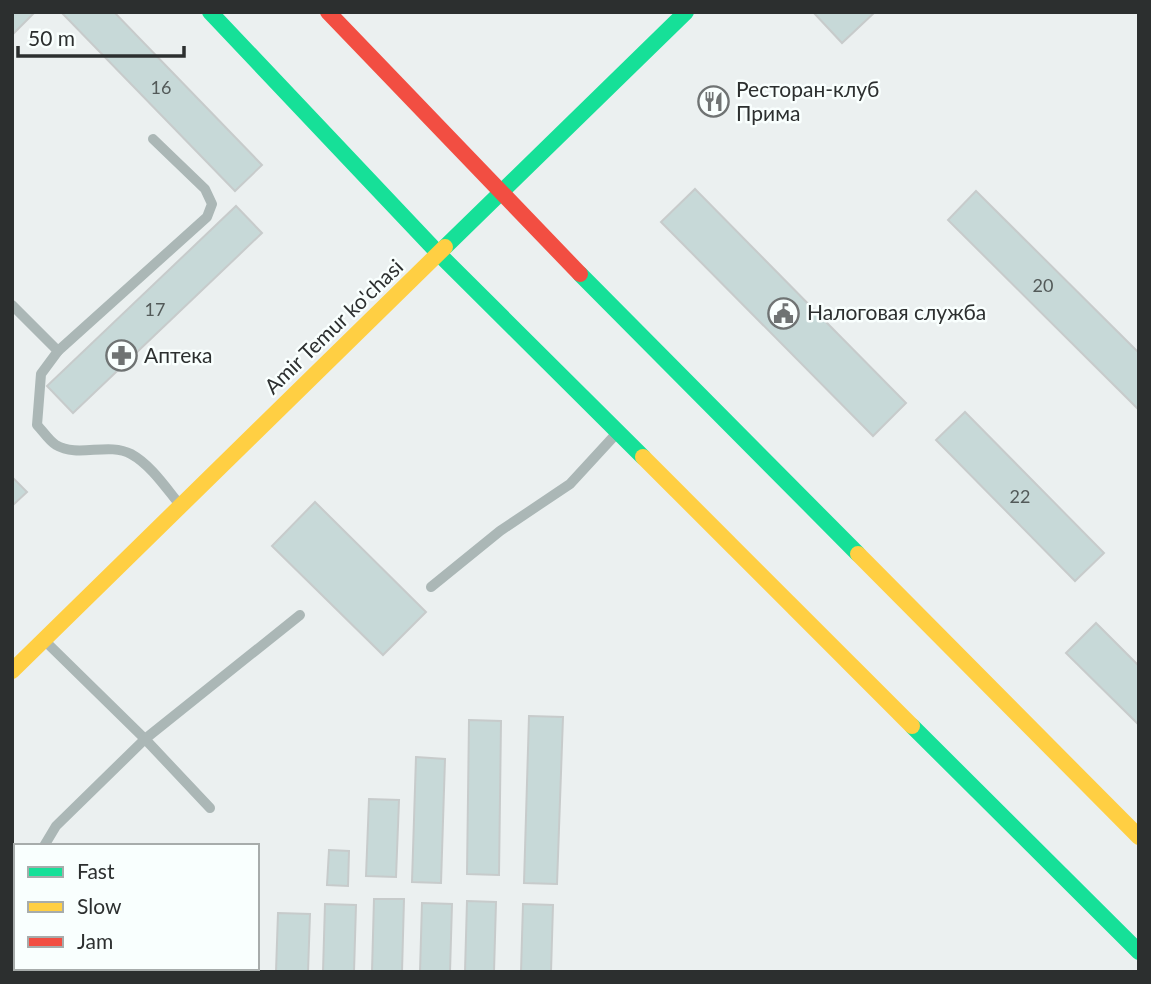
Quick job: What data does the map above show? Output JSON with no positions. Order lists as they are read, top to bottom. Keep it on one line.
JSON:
{"streets":{"street":["Amir Temur ko'chasi"]},"places":{"restaurant":["Ресторан-клуб Прима"],"public building":["Налоговая служба"],"pharmacy":["Аптека"]},"house_numbers":["16","20","17","22"],"legend":["Fast","Slow","Jam"],"scale_bar":"50 m"}
